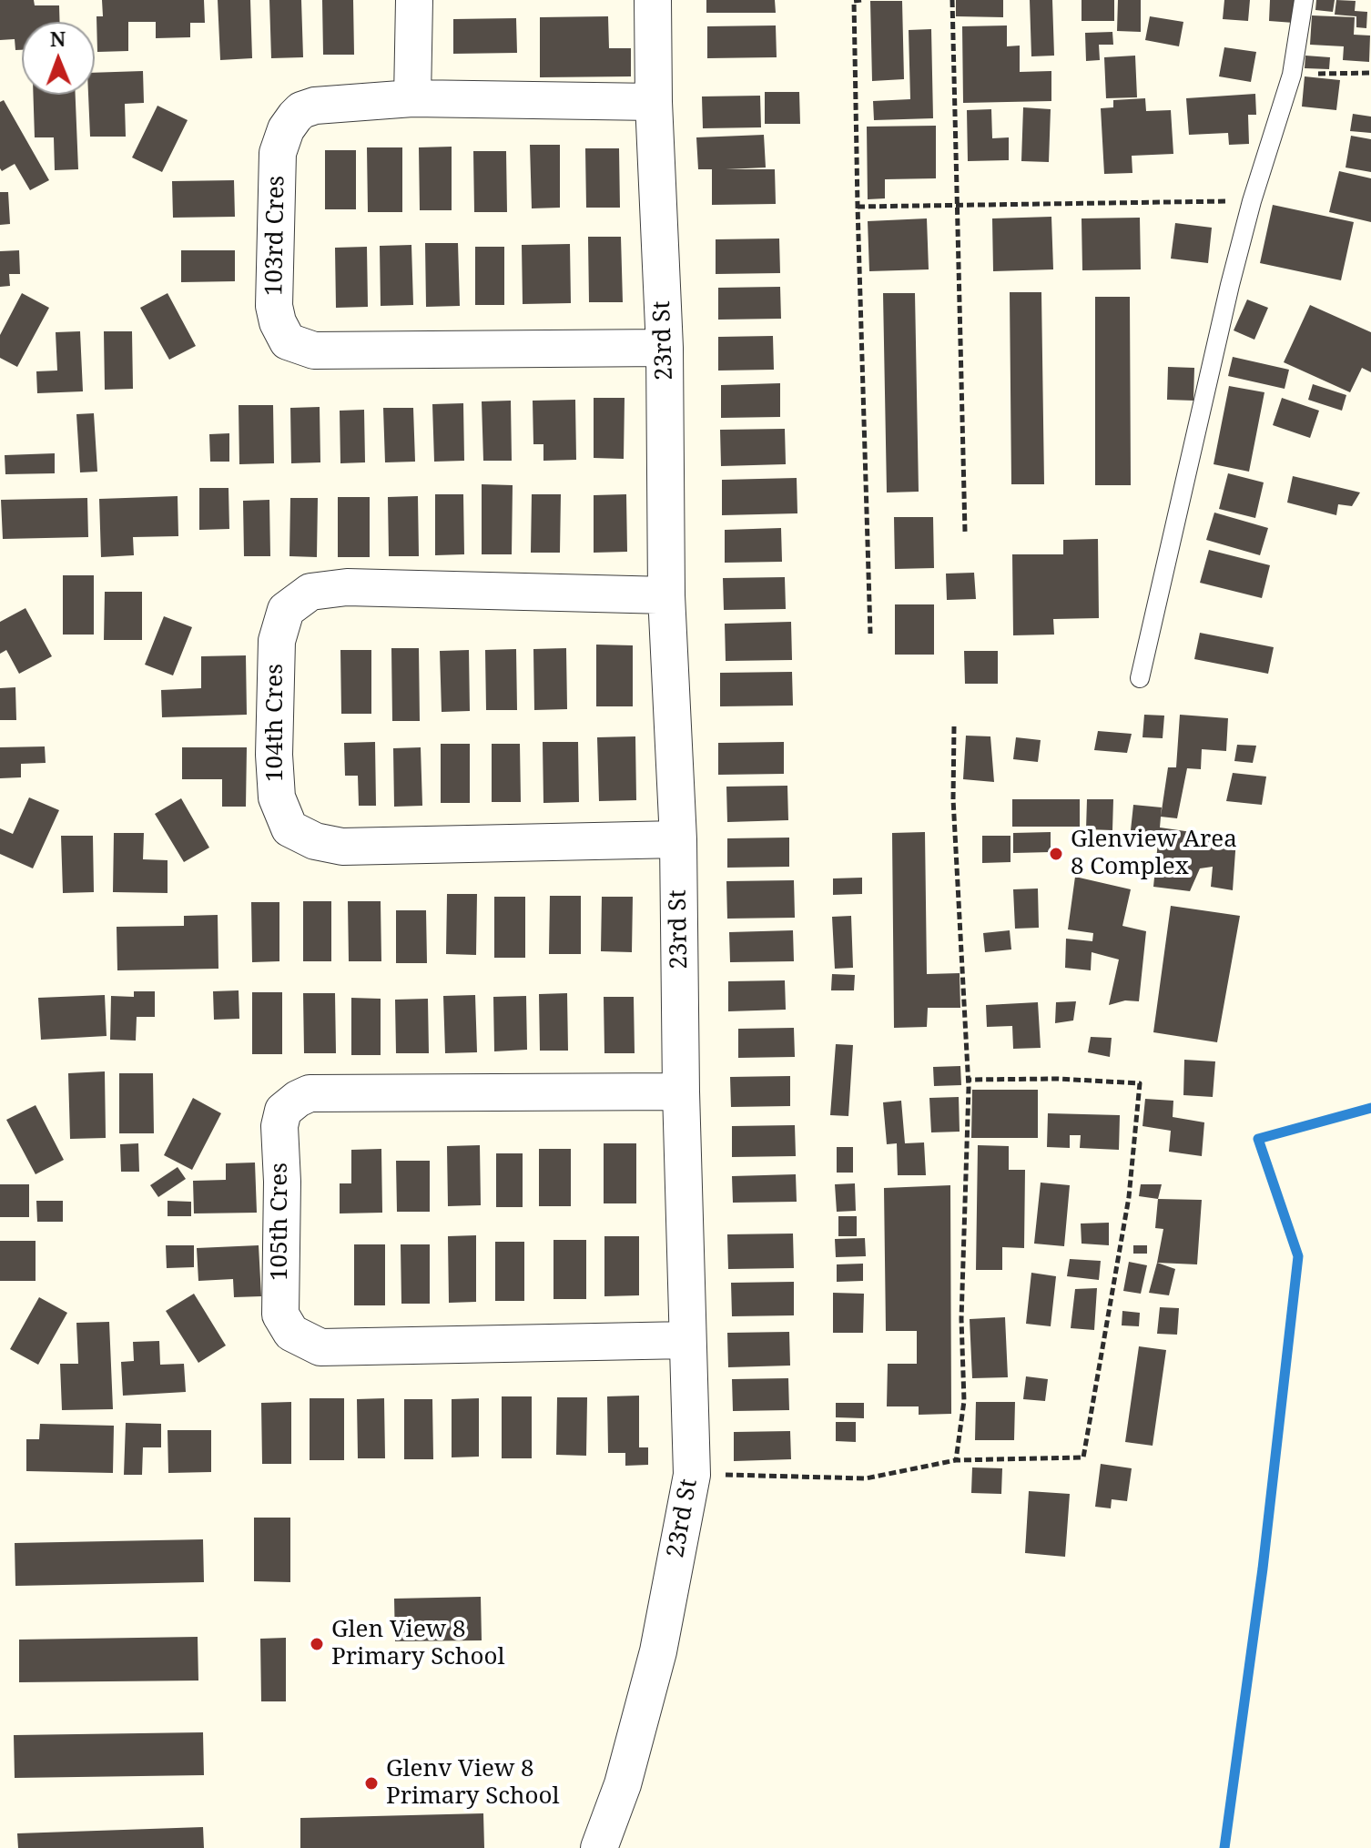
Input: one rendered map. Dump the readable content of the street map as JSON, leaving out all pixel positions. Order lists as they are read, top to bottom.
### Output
{
  "streets": {
    "street": [
      "103rd Cres",
      "23rd St",
      "104th Cres",
      "105th Cres"
    ]
  },
  "crossings": [
    ["103rd Cres", "23rd St"],
    ["23rd St", "104th Cres"],
    ["23rd St", "105th Cres"]
  ],
  "places": ["Glenview Area 8 Complex", "Glen View 8 Primary School", "Glenv View 8 Primary School"],
  "north": "top"
}
